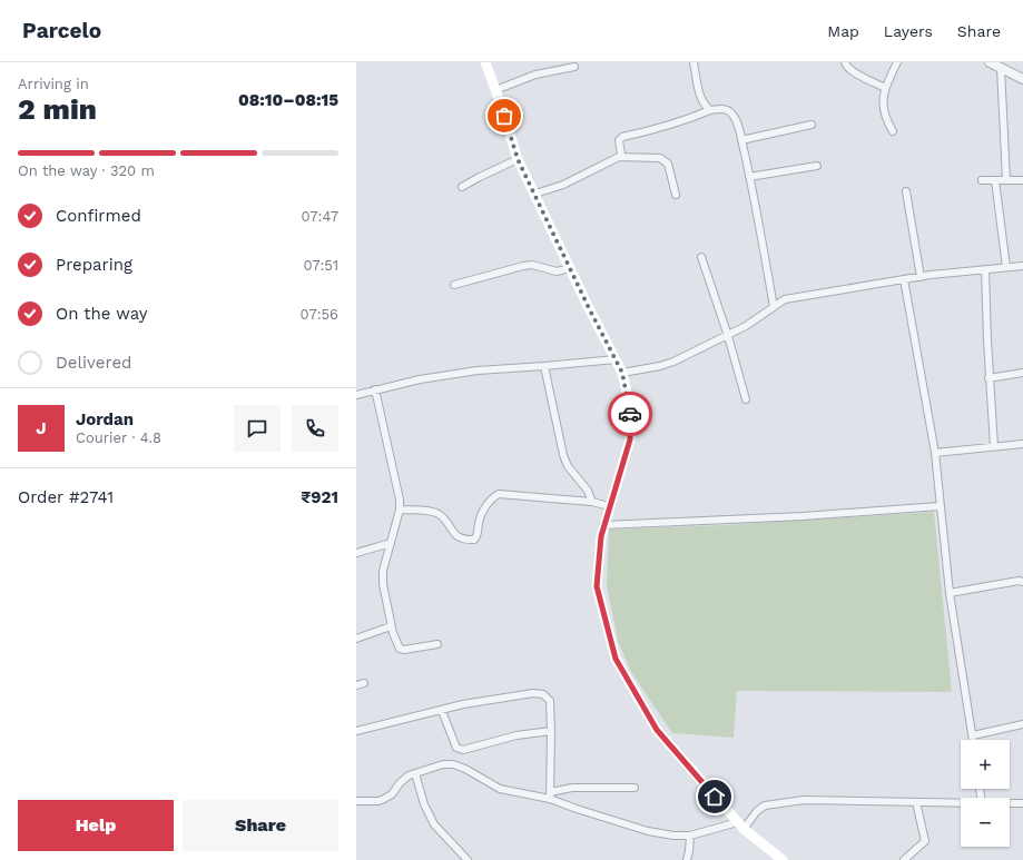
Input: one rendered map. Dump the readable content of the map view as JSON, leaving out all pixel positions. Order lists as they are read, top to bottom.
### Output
{
  "page": {
    "header": "Parcelo",
    "nav": ["Map", "Layers", "Share"],
    "heading": ["2 min", "Arriving in", "08:10–08:15"],
    "panel": [
      "Jordan",
      "Courier · 4.8",
      "Order #2741",
      "₹921"
    ],
    "bar": "On the way · 320 m",
    "list": [
      ["Confirmed", "07:47"],
      ["Preparing", "07:51"],
      ["On the way", "07:56"],
      "Delivered"
    ],
    "round": "J",
    "map_buttons": ["+", "−"],
    "buttons": ["Help", "Share"]
  }
}
